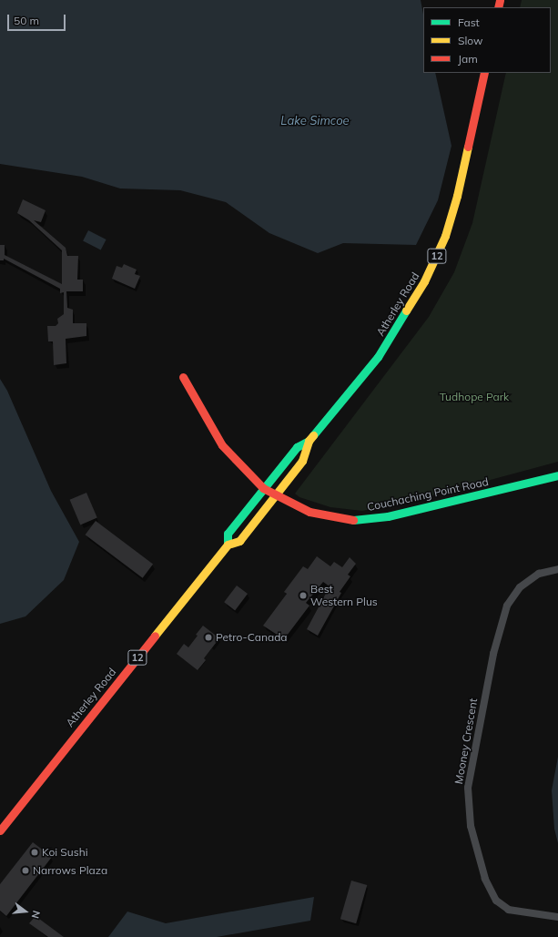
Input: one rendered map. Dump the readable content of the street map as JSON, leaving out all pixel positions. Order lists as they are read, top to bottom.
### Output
{
  "streets": {
    "main road": ["12", "Atherley Road", "Couchaching Point Road"],
    "street": ["Mooney Crescent"]
  },
  "crossings": [
    ["Atherley Road", "Couchaching Point Road"]
  ],
  "water": ["Lake Simcoe"],
  "parks": ["Tudhope Park"],
  "places": [
    "Best Western Plus",
    "Petro-Canada",
    "Koi Sushi",
    "Narrows Plaza"
  ],
  "legend": ["Fast", "Slow", "Jam"],
  "scale_bar": "50 m",
  "north": "right"
}
